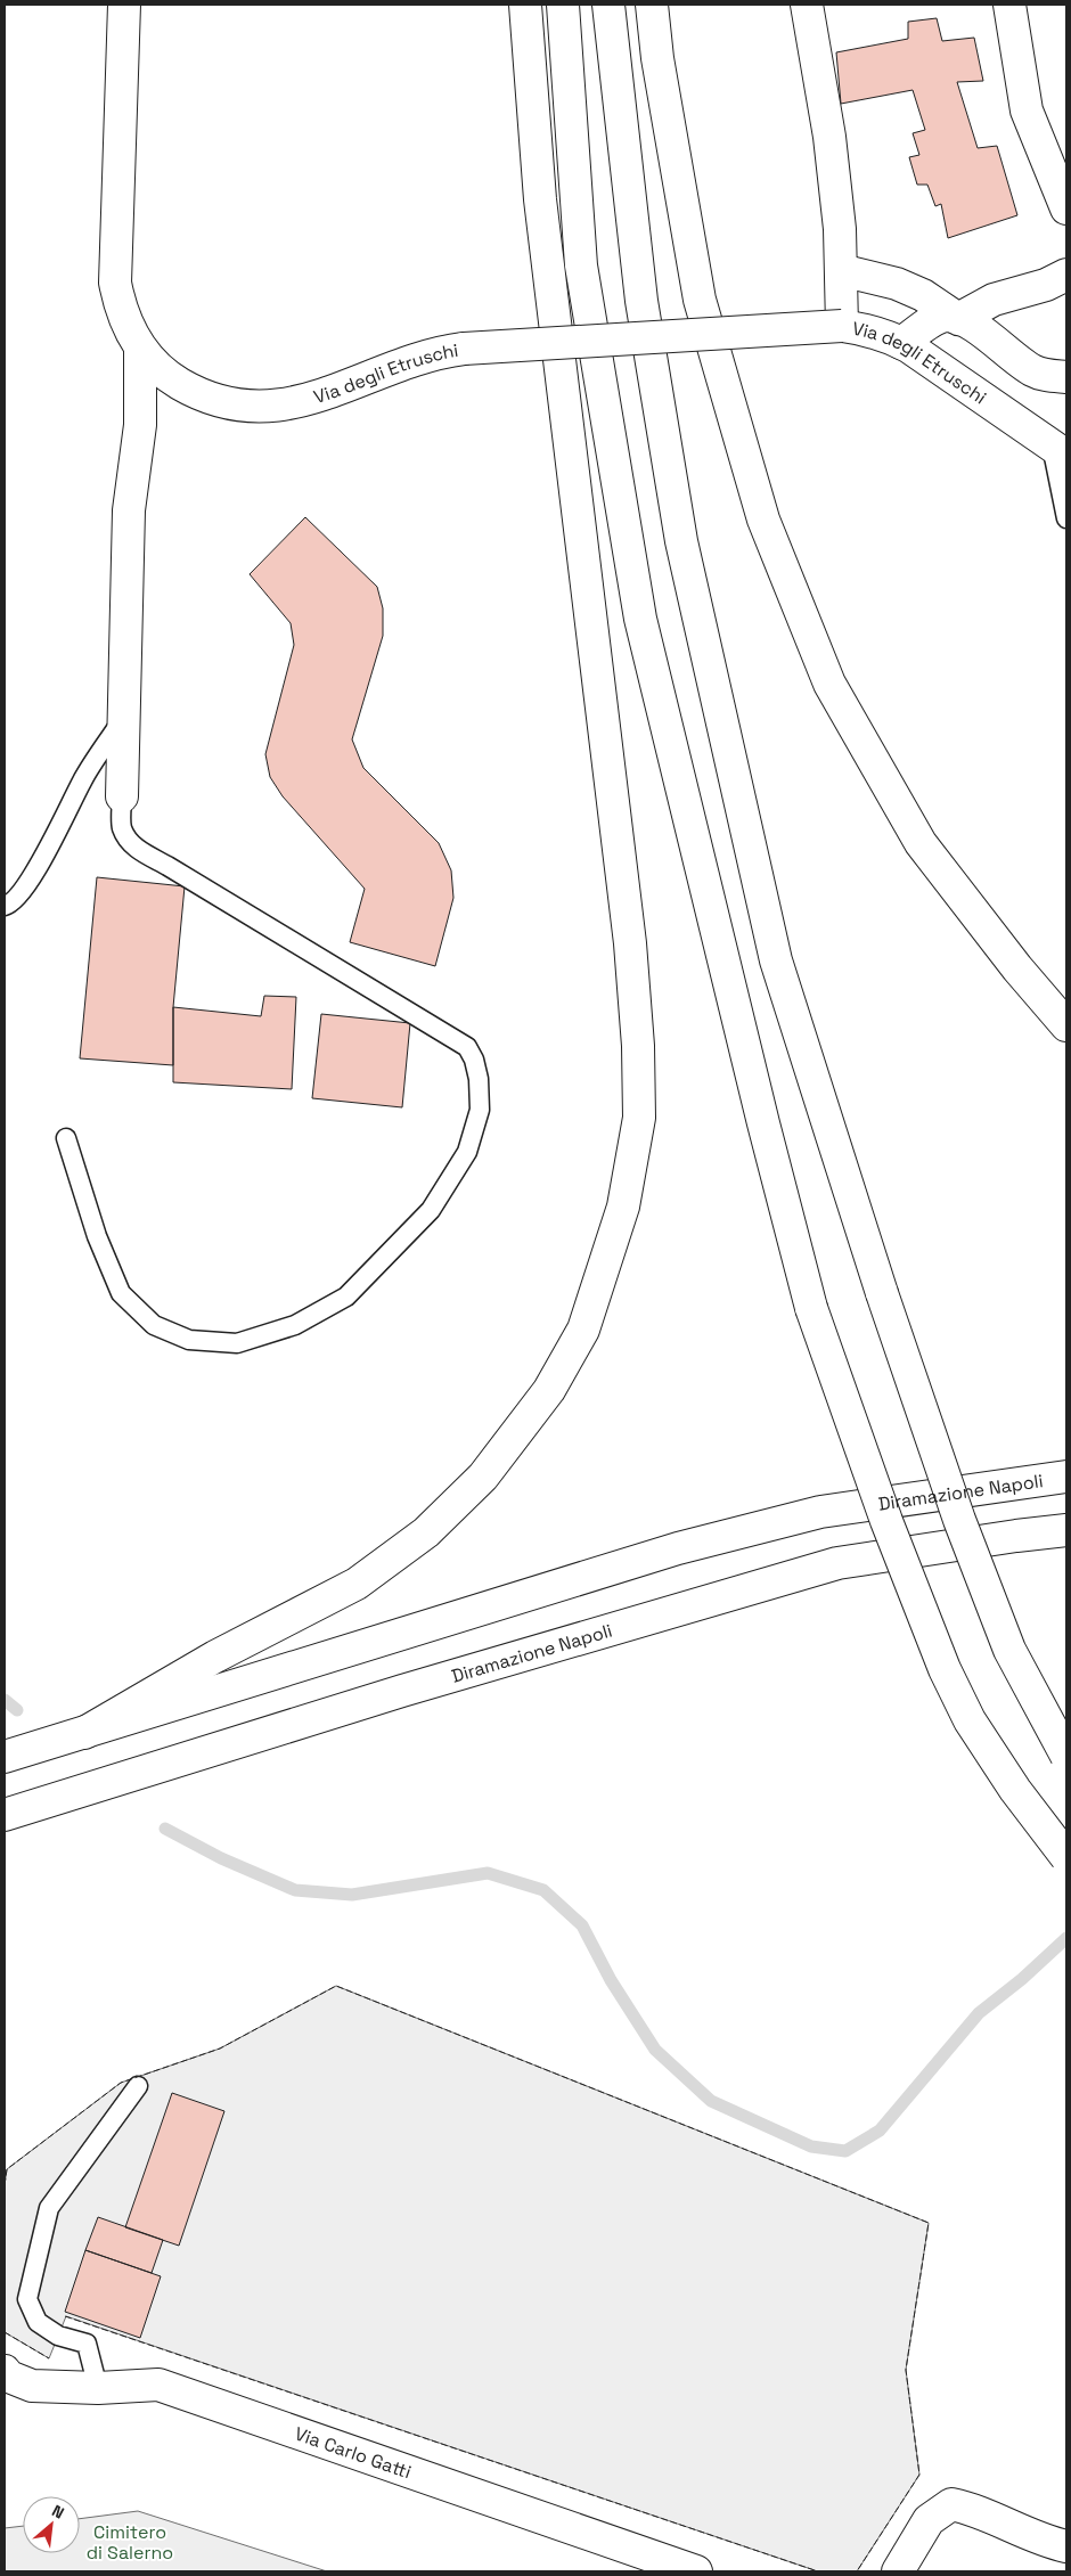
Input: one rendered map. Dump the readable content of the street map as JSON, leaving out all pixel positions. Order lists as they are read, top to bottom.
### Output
{
  "streets": {
    "main road": ["Via degli Etruschi", "Diramazione Napoli", "Via Carlo Gatti"]
  },
  "parks": ["Cimitero di Salerno"],
  "north": "top right"
}
